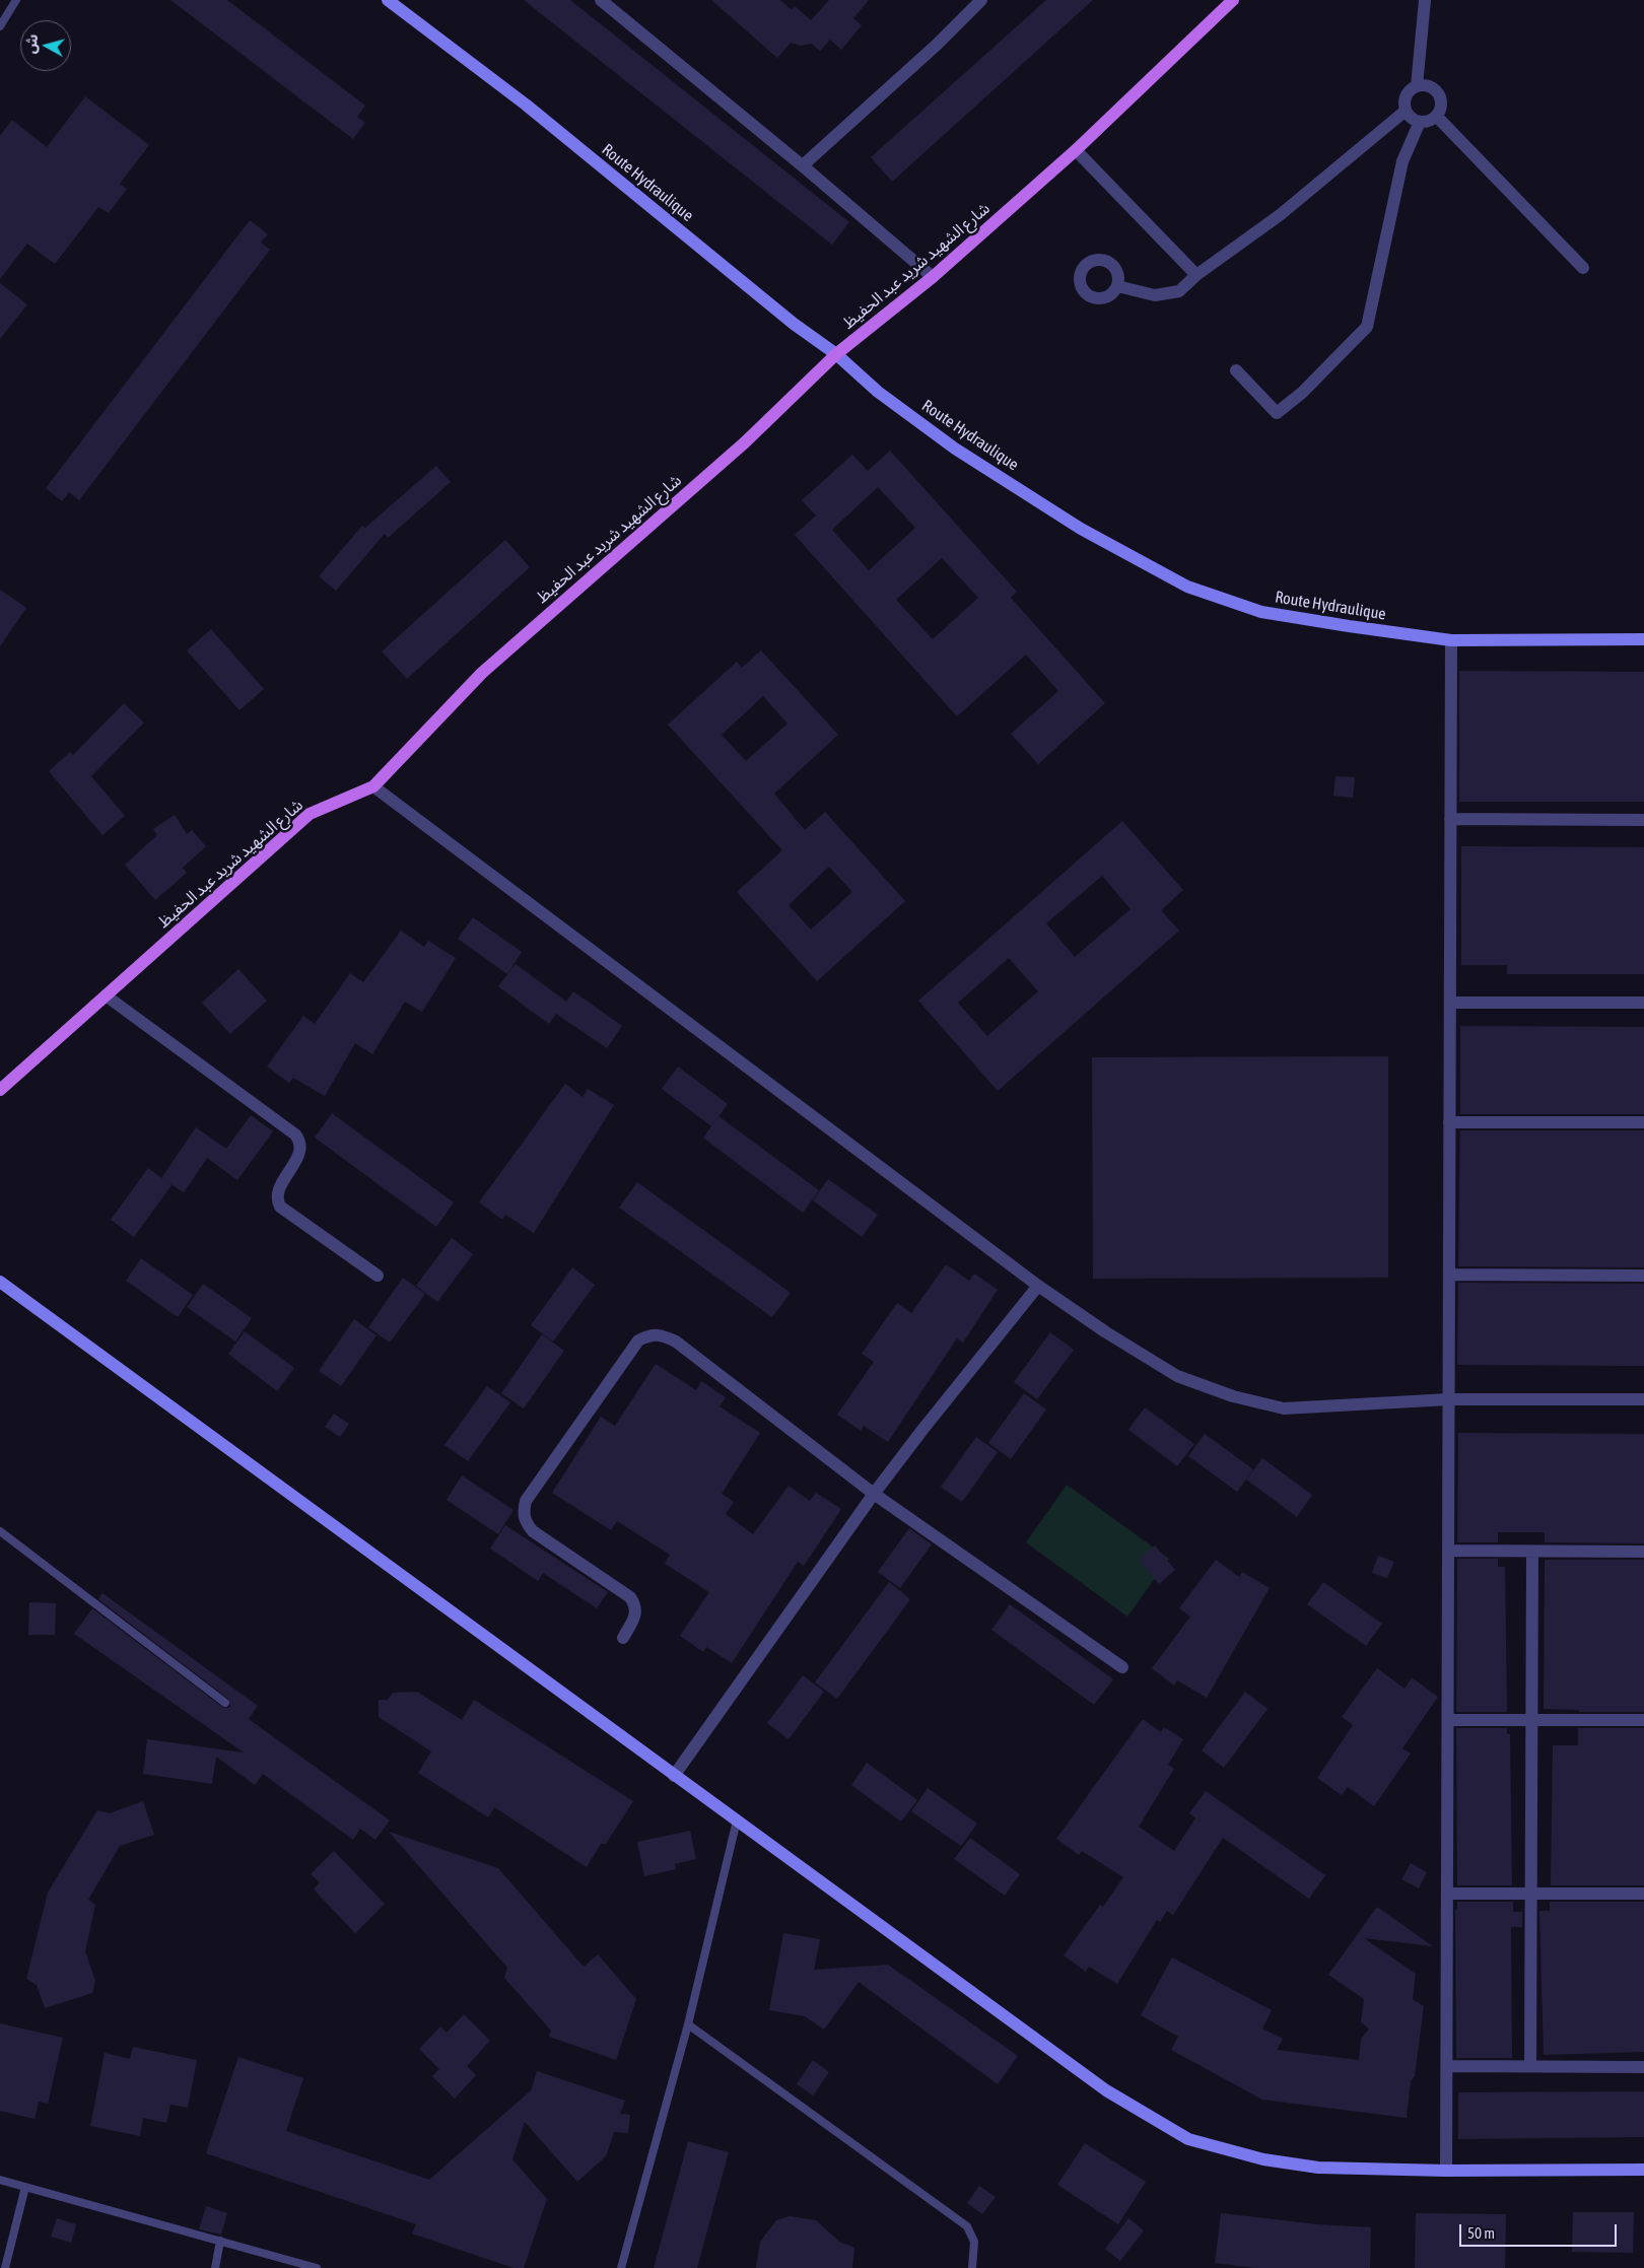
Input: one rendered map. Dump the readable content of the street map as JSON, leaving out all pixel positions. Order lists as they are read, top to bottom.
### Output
{
  "streets": {
    "main road": ["Route Hydraulique", "شارع الشهيد شريد عبد الحفيظ"]
  },
  "crossings": [
    ["Route Hydraulique", "شارع الشهيد شريد عبد الحفيظ"]
  ],
  "scale_bar": "50 m",
  "north": "left"
}
